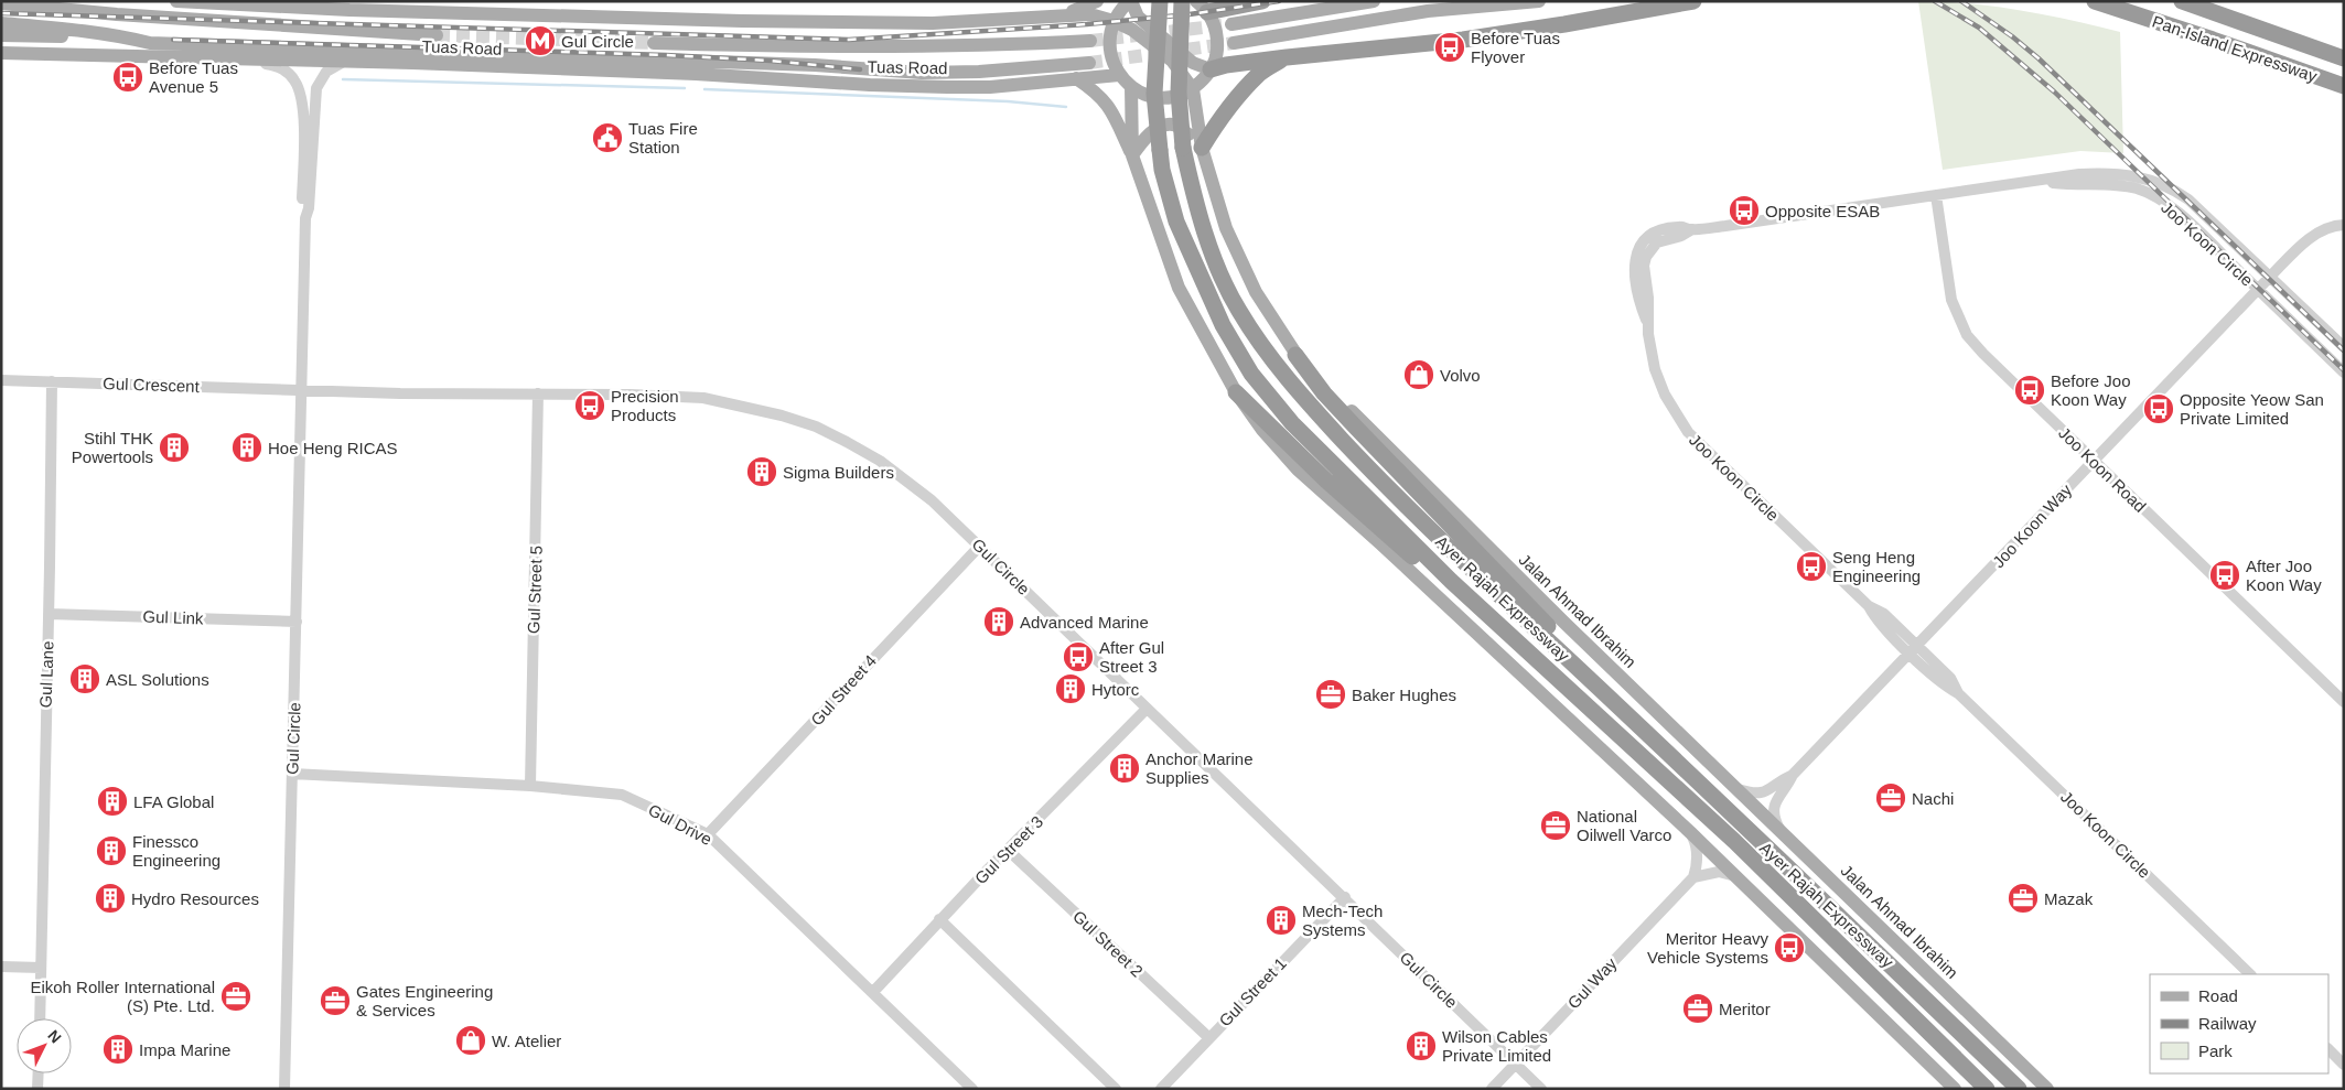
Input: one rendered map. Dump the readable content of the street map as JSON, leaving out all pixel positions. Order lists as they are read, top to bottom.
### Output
{
  "streets": {
    "highway": ["Pan-Island Expressway", "Ayer Rajah Expressway"],
    "main road": ["Tuas Road", "Jalan Ahmad Ibrahim"],
    "street": [
      "Joo Koon Circle",
      "Gul Crescent",
      "Joo Koon Road",
      "Joo Koon Way",
      "Gul Circle",
      "Gul Street 5",
      "Gul Link",
      "Gul Lane",
      "Gul Street 4",
      "Gul Drive",
      "Gul Street 3",
      "Gul Street 2",
      "Gul Way",
      "Gul Street 1"
    ]
  },
  "crossings": [
    ["Tuas Road", "Gul Circle"],
    ["Tuas Road", "Jalan Ahmad Ibrahim"],
    ["Joo Koon Circle", "Joo Koon Road"],
    ["Joo Koon Circle", "Joo Koon Way"],
    ["Gul Crescent", "Gul Circle"],
    ["Gul Crescent", "Gul Lane"],
    ["Joo Koon Road", "Joo Koon Way"],
    ["Joo Koon Way", "Jalan Ahmad Ibrahim"],
    ["Gul Circle", "Gul Street 5"],
    ["Gul Circle", "Gul Link"],
    ["Gul Circle", "Gul Street 4"],
    ["Gul Circle", "Gul Drive"],
    ["Gul Circle", "Gul Street 3"],
    ["Gul Circle", "Gul Way"],
    ["Gul Circle", "Gul Street 1"],
    ["Gul Street 5", "Gul Drive"],
    ["Gul Link", "Gul Lane"],
    ["Gul Street 4", "Gul Drive"],
    ["Gul Drive", "Gul Street 3"],
    ["Gul Street 3", "Gul Street 2"],
    ["Gul Street 2", "Gul Street 1"]
  ],
  "places": {
    "metro station": ["Gul Circle"],
    "bus stop": [
      "Before Tuas Flyover",
      "Before Tuas Avenue 5",
      "Opposite ESAB",
      "Before Joo Koon Way",
      "Precision Products",
      "Opposite Yeow San Private Limited",
      "Seng Heng Engineering",
      "After Joo Koon Way",
      "After Gul Street 3",
      "Meritor Heavy Vehicle Systems"
    ],
    "public building": ["Tuas Fire Station"],
    "shop": ["Volvo", "W. Atelier"],
    "building": [
      "Stihl THK Powertools",
      "Hoe Heng RICAS",
      "Sigma Builders",
      "Advanced Marine",
      "ASL Solutions",
      "Hytorc",
      "Anchor Marine Supplies",
      "LFA Global",
      "Finessco Engineering",
      "Hydro Resources",
      "Mech-Tech Systems",
      "Wilson Cables Private Limited",
      "Impa Marine"
    ],
    "office": [
      "Baker Hughes",
      "Nachi",
      "National Oilwell Varco",
      "Mazak",
      "Eikoh Roller International (S) Pte. Ltd.",
      "Gates Engineering & Services",
      "Meritor"
    ]
  },
  "legend": ["Road", "Railway", "Park"],
  "north": "top right"
}
